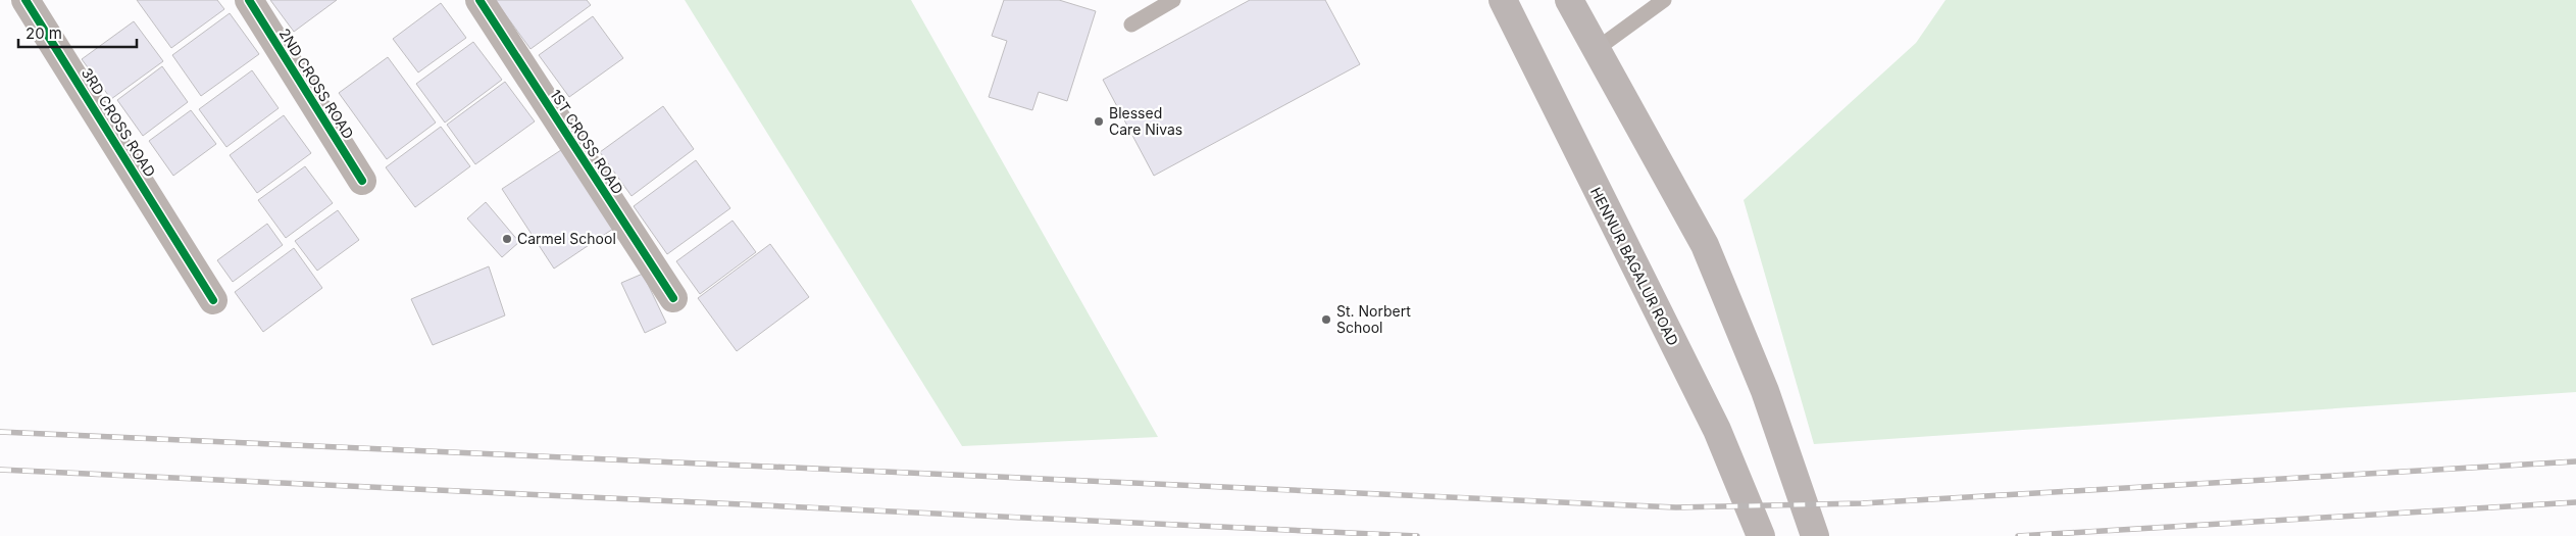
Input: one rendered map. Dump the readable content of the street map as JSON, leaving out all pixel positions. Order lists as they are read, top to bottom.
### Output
{
  "streets": {
    "main road": ["HENNUR BAGALUR ROAD"],
    "street": ["2ND CROSS ROAD", "3RD CROSS ROAD", "1ST CROSS ROAD"]
  },
  "places": ["Blessed Care Nivas", "Carmel School", "St. Norbert School"],
  "scale_bar": "20 m"
}
